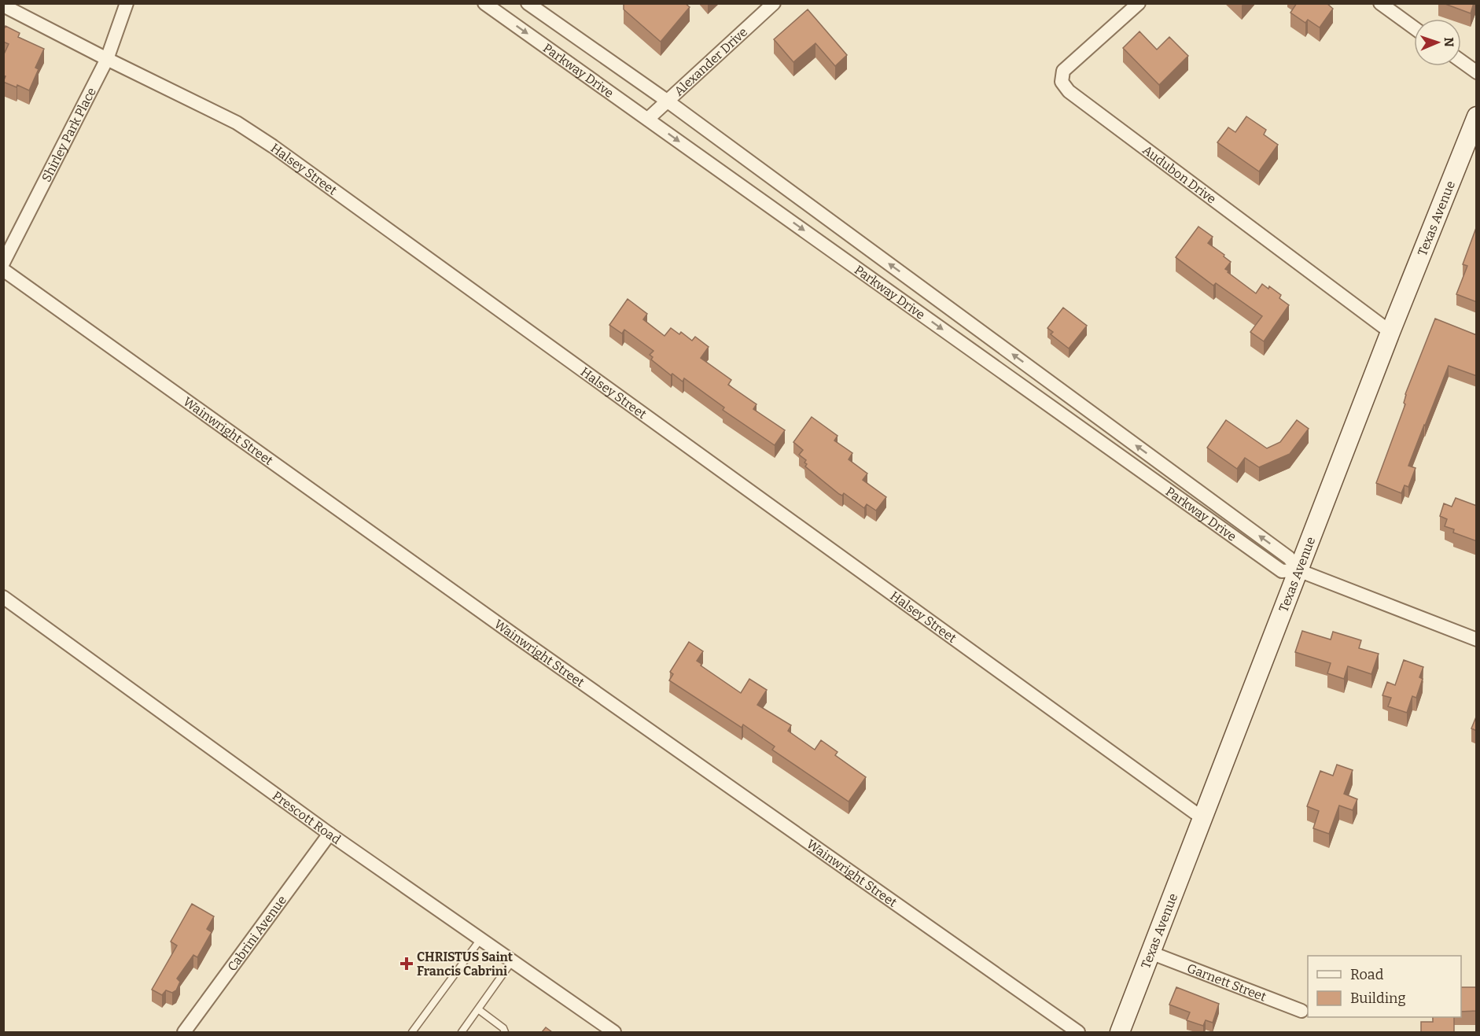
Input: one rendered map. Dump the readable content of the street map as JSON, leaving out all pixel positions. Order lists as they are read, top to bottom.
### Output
{
  "streets": {
    "street": [
      "Alexander Drive",
      "Parkway Drive",
      "Shirley Park Place",
      "Halsey Street",
      "Audubon Drive",
      "Texas Avenue",
      "Wainwright Street",
      "Prescott Road",
      "Cabrini Avenue",
      "Garnett Street"
    ]
  },
  "crossings": [
    ["Alexander Drive", "Parkway Drive"],
    ["Parkway Drive", "Texas Avenue"],
    ["Shirley Park Place", "Halsey Street"],
    ["Halsey Street", "Texas Avenue"],
    ["Audubon Drive", "Texas Avenue"],
    ["Texas Avenue", "Garnett Street"],
    ["Prescott Road", "Cabrini Avenue"]
  ],
  "places": {
    "health": ["CHRISTUS Saint Francis Cabrini"]
  },
  "legend": ["Road", "Building"],
  "north": "right"
}
